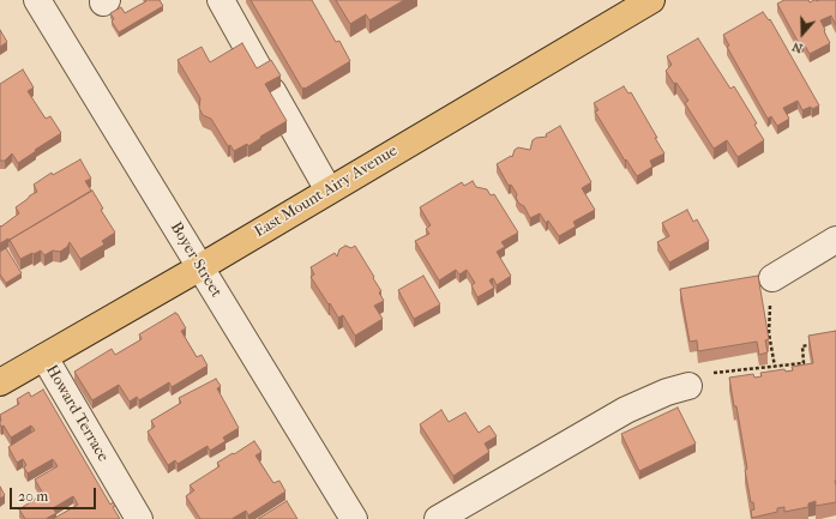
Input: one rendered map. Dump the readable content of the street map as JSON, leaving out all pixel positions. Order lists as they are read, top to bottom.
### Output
{
  "streets": {
    "main road": ["East Mount Airy Avenue"],
    "street": ["Boyer Street", "Howard Terrace"]
  },
  "crossings": [
    ["East Mount Airy Avenue", "Boyer Street"],
    ["East Mount Airy Avenue", "Howard Terrace"]
  ],
  "scale_bar": "20 m",
  "north": "bottom"
}
